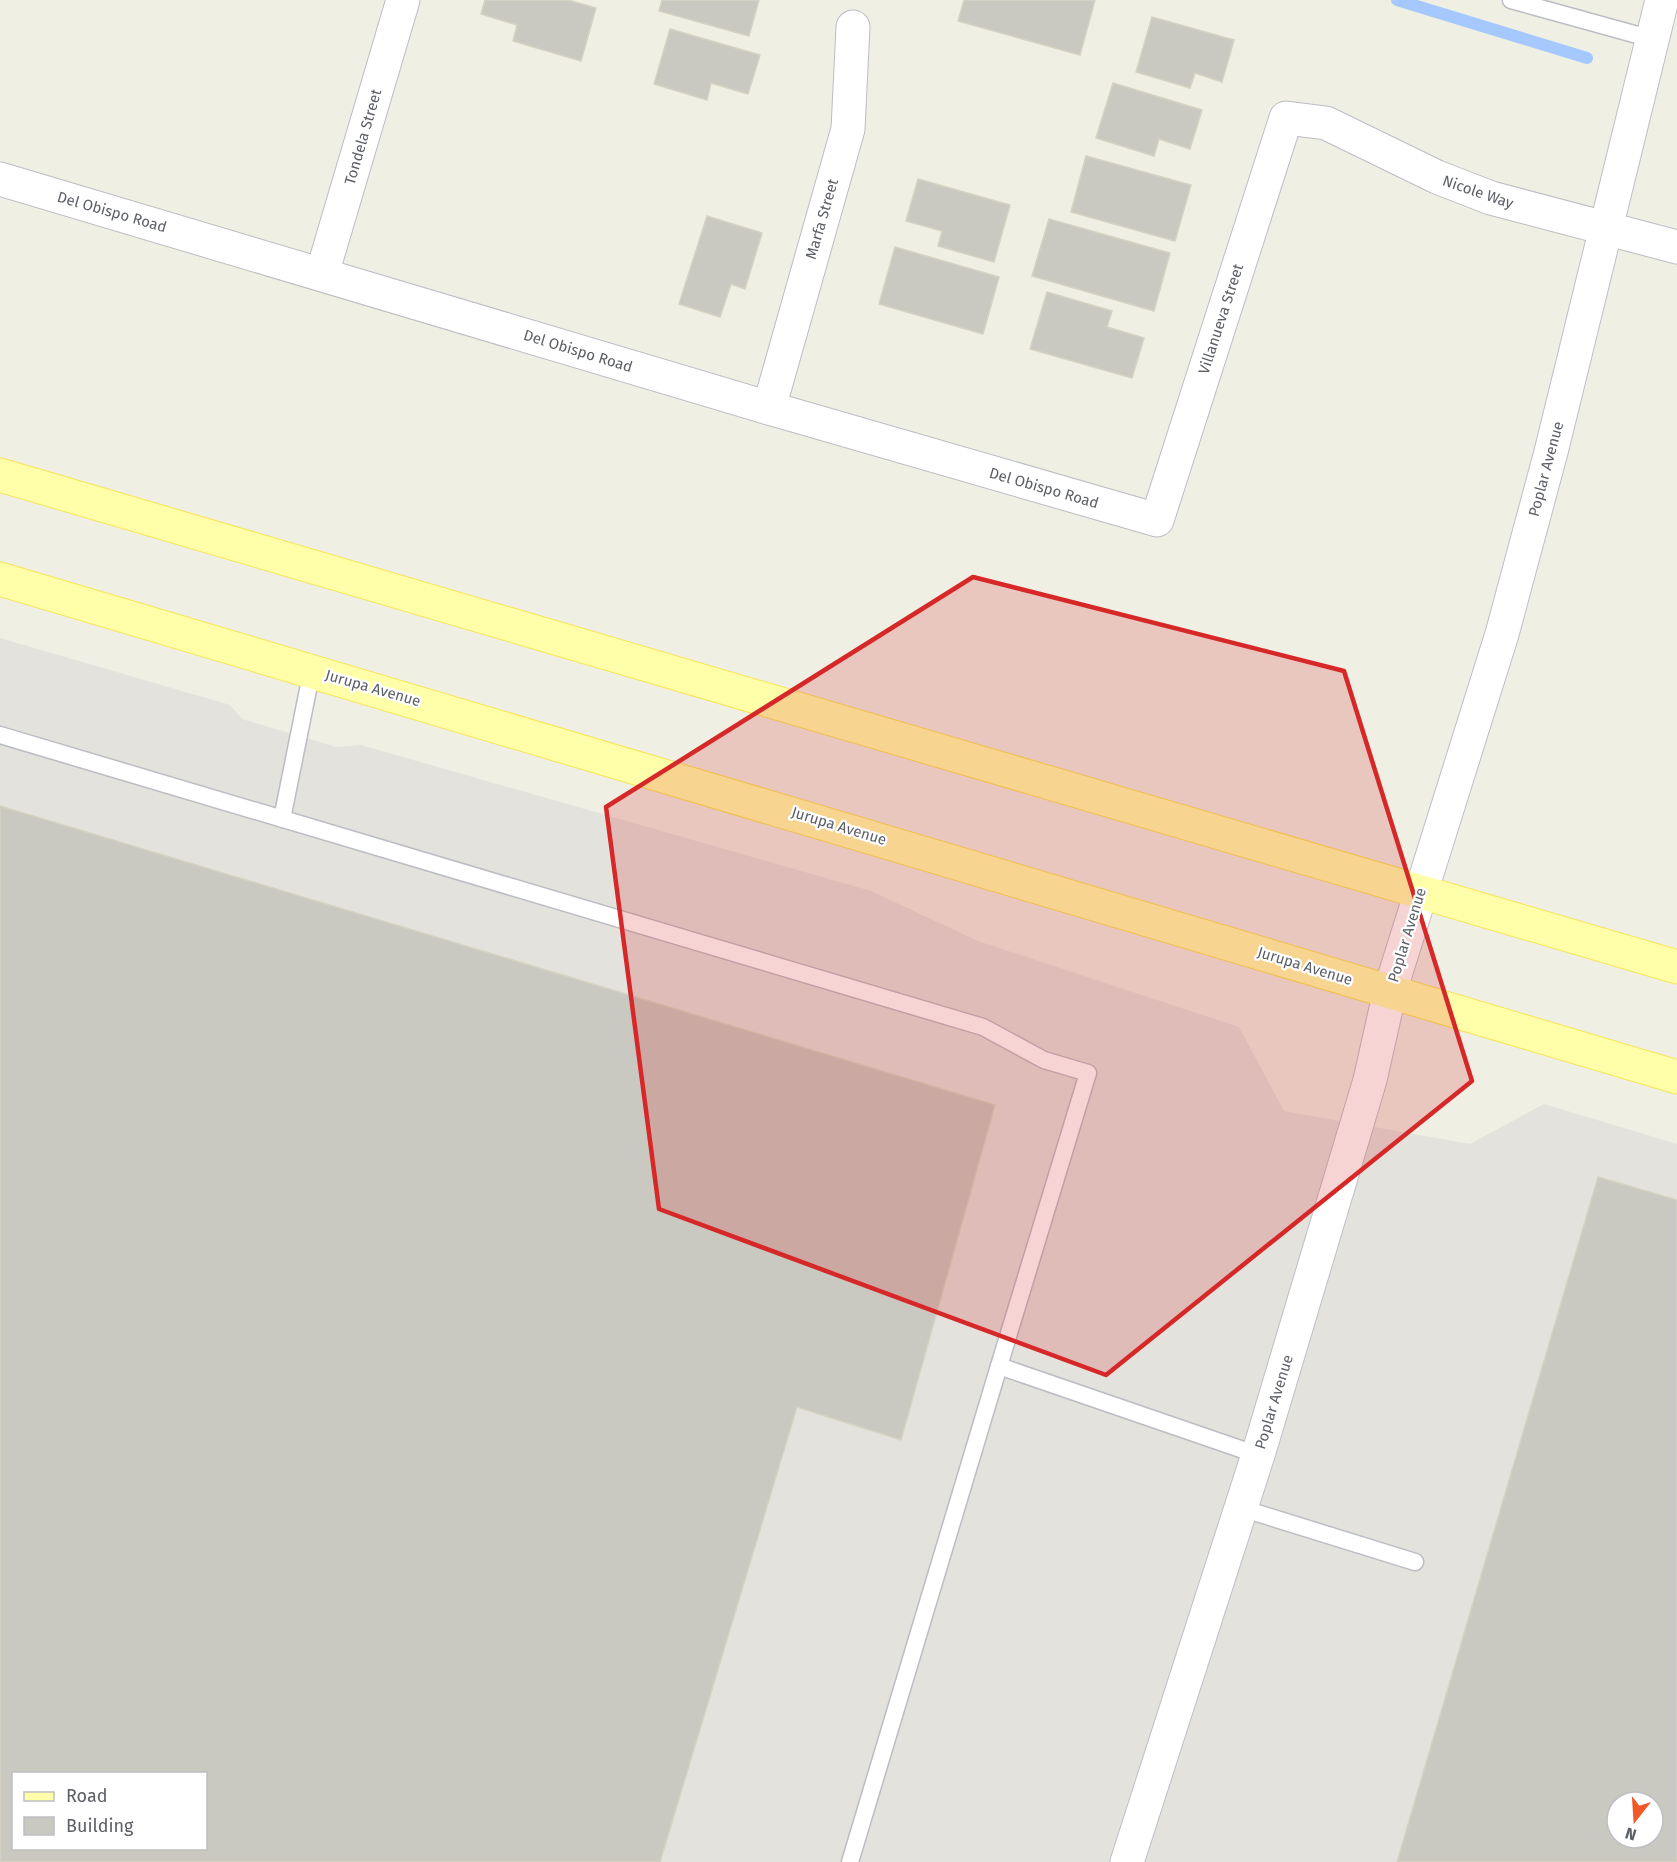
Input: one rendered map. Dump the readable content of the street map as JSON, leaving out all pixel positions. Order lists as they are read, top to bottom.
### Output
{
  "streets": {
    "main road": ["Jurupa Avenue"],
    "street": [
      "Tondela Street",
      "Nicole Way",
      "Del Obispo Road",
      "Marfa Street",
      "Villanueva Street",
      "Poplar Avenue"
    ]
  },
  "crossings": [
    ["Tondela Street", "Del Obispo Road"],
    ["Nicole Way", "Villanueva Street"],
    ["Nicole Way", "Poplar Avenue"],
    ["Del Obispo Road", "Marfa Street"],
    ["Del Obispo Road", "Villanueva Street"],
    ["Poplar Avenue", "Jurupa Avenue"]
  ],
  "legend": ["Road", "Building"],
  "north": "bottom"
}
